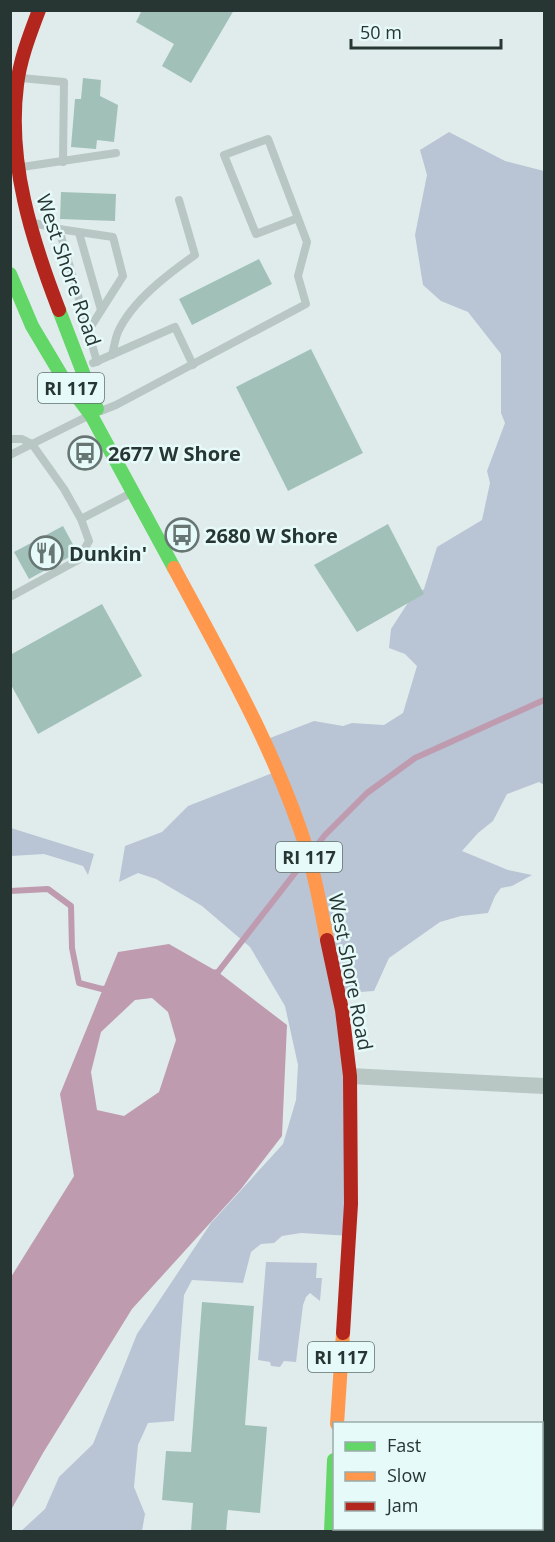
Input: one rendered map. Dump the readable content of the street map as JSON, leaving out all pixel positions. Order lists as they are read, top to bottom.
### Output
{
  "streets": {
    "main road": ["West Shore Road", "RI 117"]
  },
  "places": {
    "bus stop": ["2677 W Shore", "2680 W Shore"],
    "restaurant": ["Dunkin'"]
  },
  "legend": ["Fast", "Slow", "Jam"],
  "scale_bar": "50 m"
}
